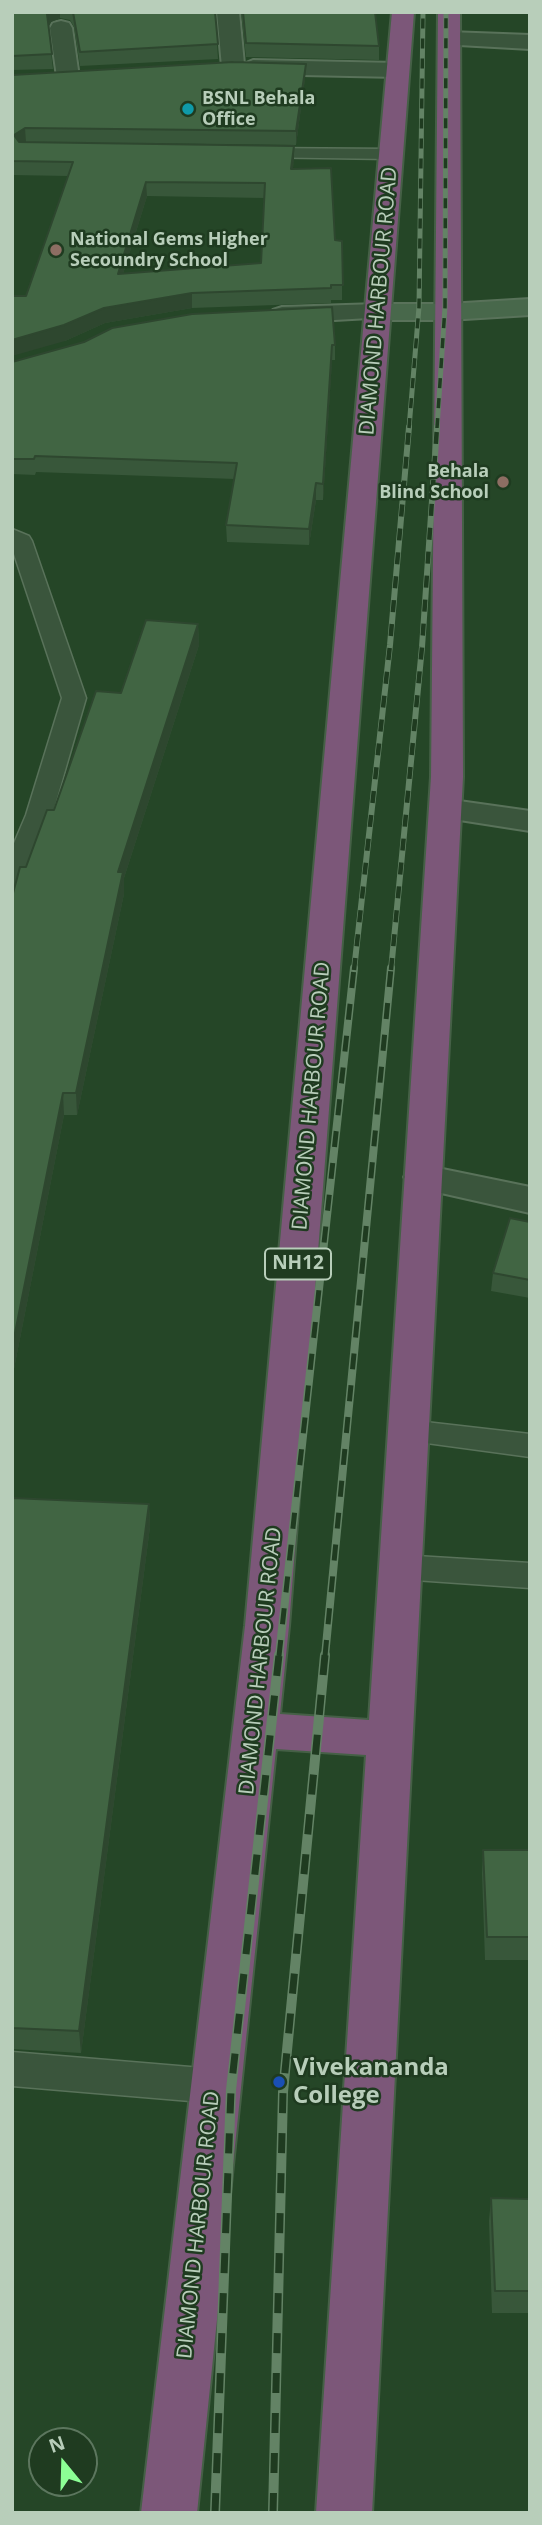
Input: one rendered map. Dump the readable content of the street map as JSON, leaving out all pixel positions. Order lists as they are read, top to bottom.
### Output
{
  "streets": {
    "highway": ["DIAMOND HARBOUR ROAD", "NH12"]
  },
  "places": [
    "BSNL Behala Office",
    "National Gems Higher Secoundry School",
    "Behala Blind School",
    "Vivekananda College"
  ],
  "north": "top"
}
